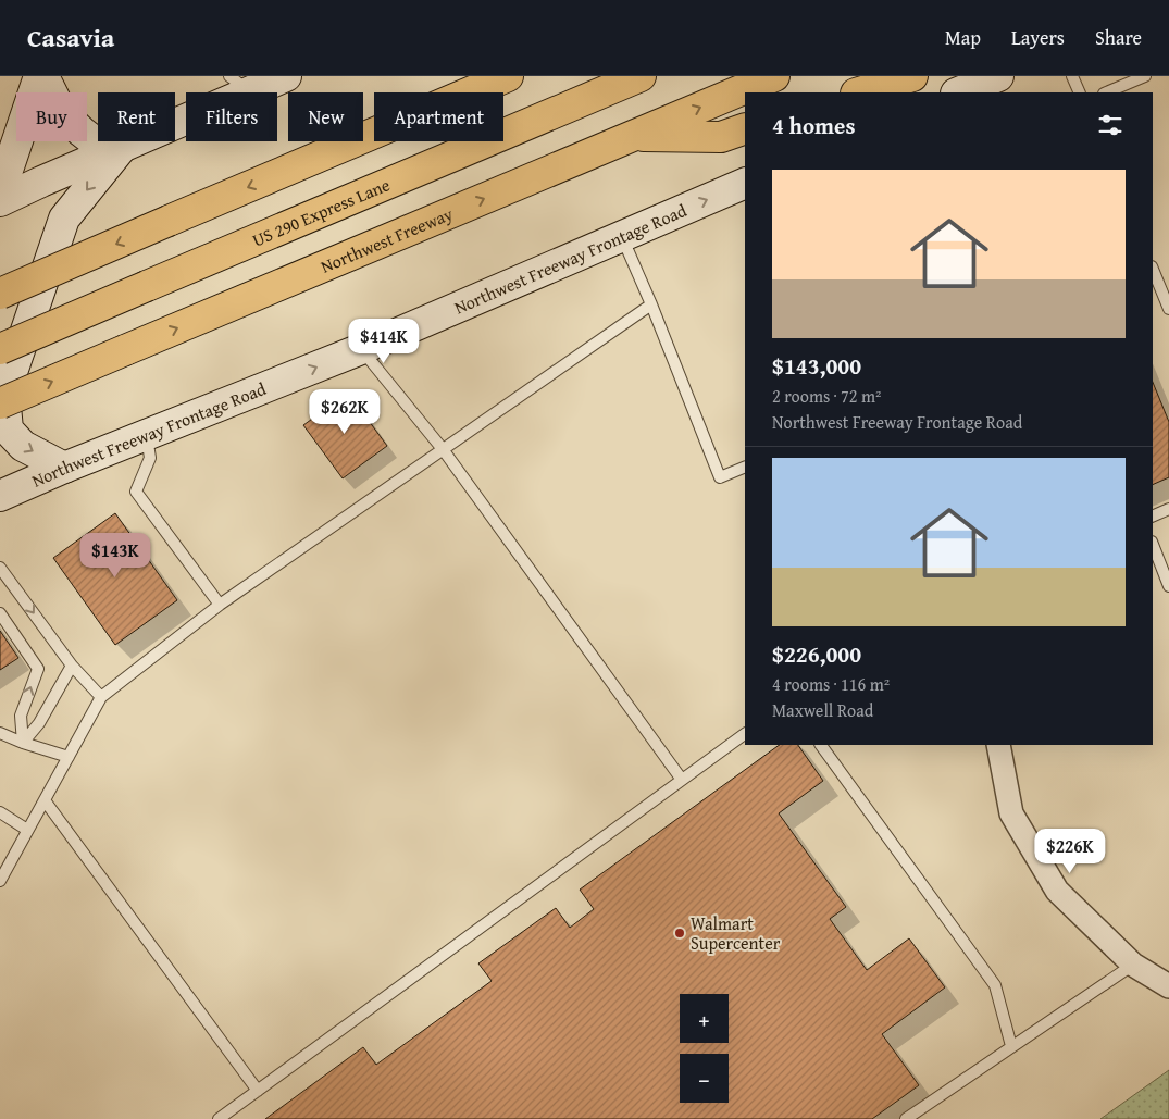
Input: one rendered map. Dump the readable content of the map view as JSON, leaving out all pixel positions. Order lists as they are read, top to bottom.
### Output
{
  "streets": {
    "highway": ["US 290 Express Lane", "Northwest Freeway"],
    "main road": ["Northwest Freeway Frontage Road"]
  },
  "one_way": ["Northwest Freeway Frontage Road"],
  "places": ["Walmart Supercenter"],
  "page": {
    "header": "Casavia",
    "nav": ["Map", "Layers", "Share"],
    "chip": [
      "Buy",
      "Rent",
      "Filters",
      "New",
      "Apartment"
    ],
    "heading": "4 homes",
    "list": [
      {
        "name": "$143,000",
        "note": "2 rooms · 72 m² · Northwest Freeway Frontage Road"
      },
      {
        "name": "$226,000",
        "note": "4 rooms · 116 m² · Maxwell Road"
      }
    ],
    "price": [
      "$414K",
      "$262K",
      "$143K",
      "$226K"
    ],
    "map_buttons": ["+", "−"]
  }
}
